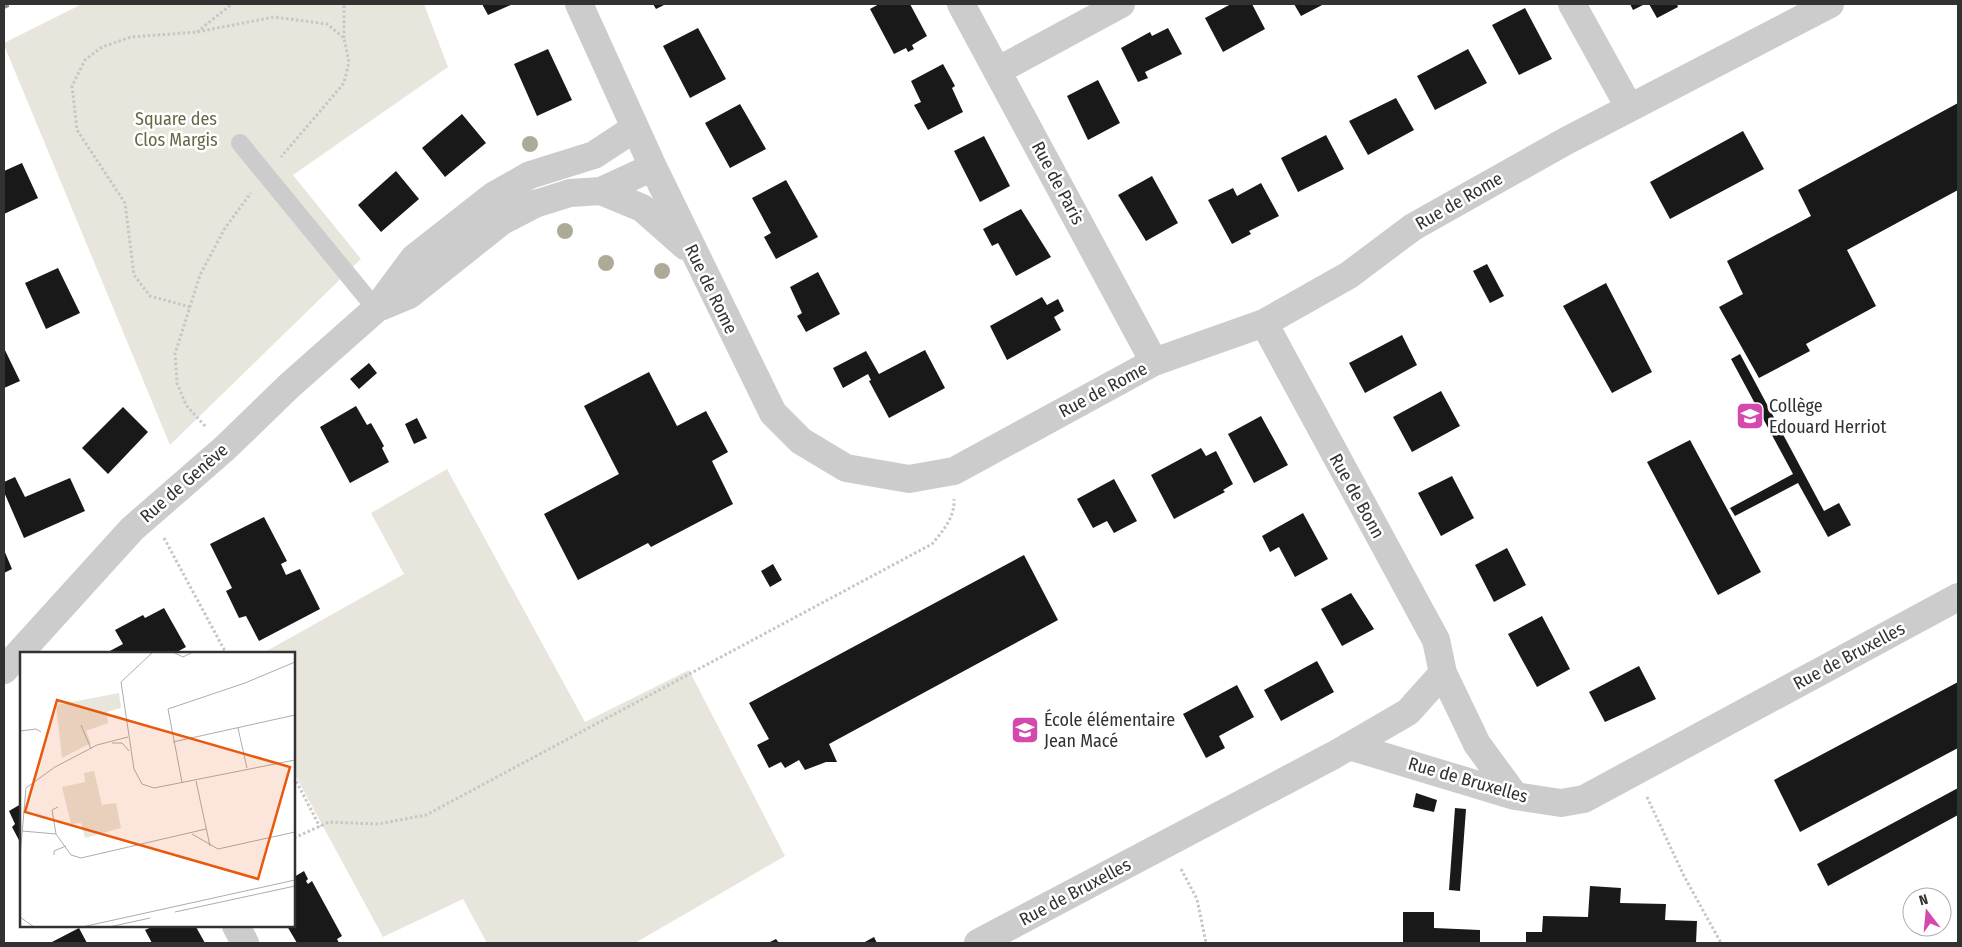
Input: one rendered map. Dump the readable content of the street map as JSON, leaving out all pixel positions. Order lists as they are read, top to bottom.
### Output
{
  "streets": {
    "street": [
      "Rue de Paris",
      "Rue de Rome",
      "Rue de Genève",
      "Rue de Bonn",
      "Rue de Bruxelles"
    ]
  },
  "crossings": [
    ["Rue de Paris", "Rue de Rome"],
    ["Rue de Rome", "Rue de Genève"],
    ["Rue de Rome", "Rue de Bonn"],
    ["Rue de Bonn", "Rue de Bruxelles"]
  ],
  "parks": ["Square des Clos Margis"],
  "places": {
    "school or university": ["Collège Edouard Herriot", "École élémentaire Jean Macé"]
  },
  "north": "top"
}
